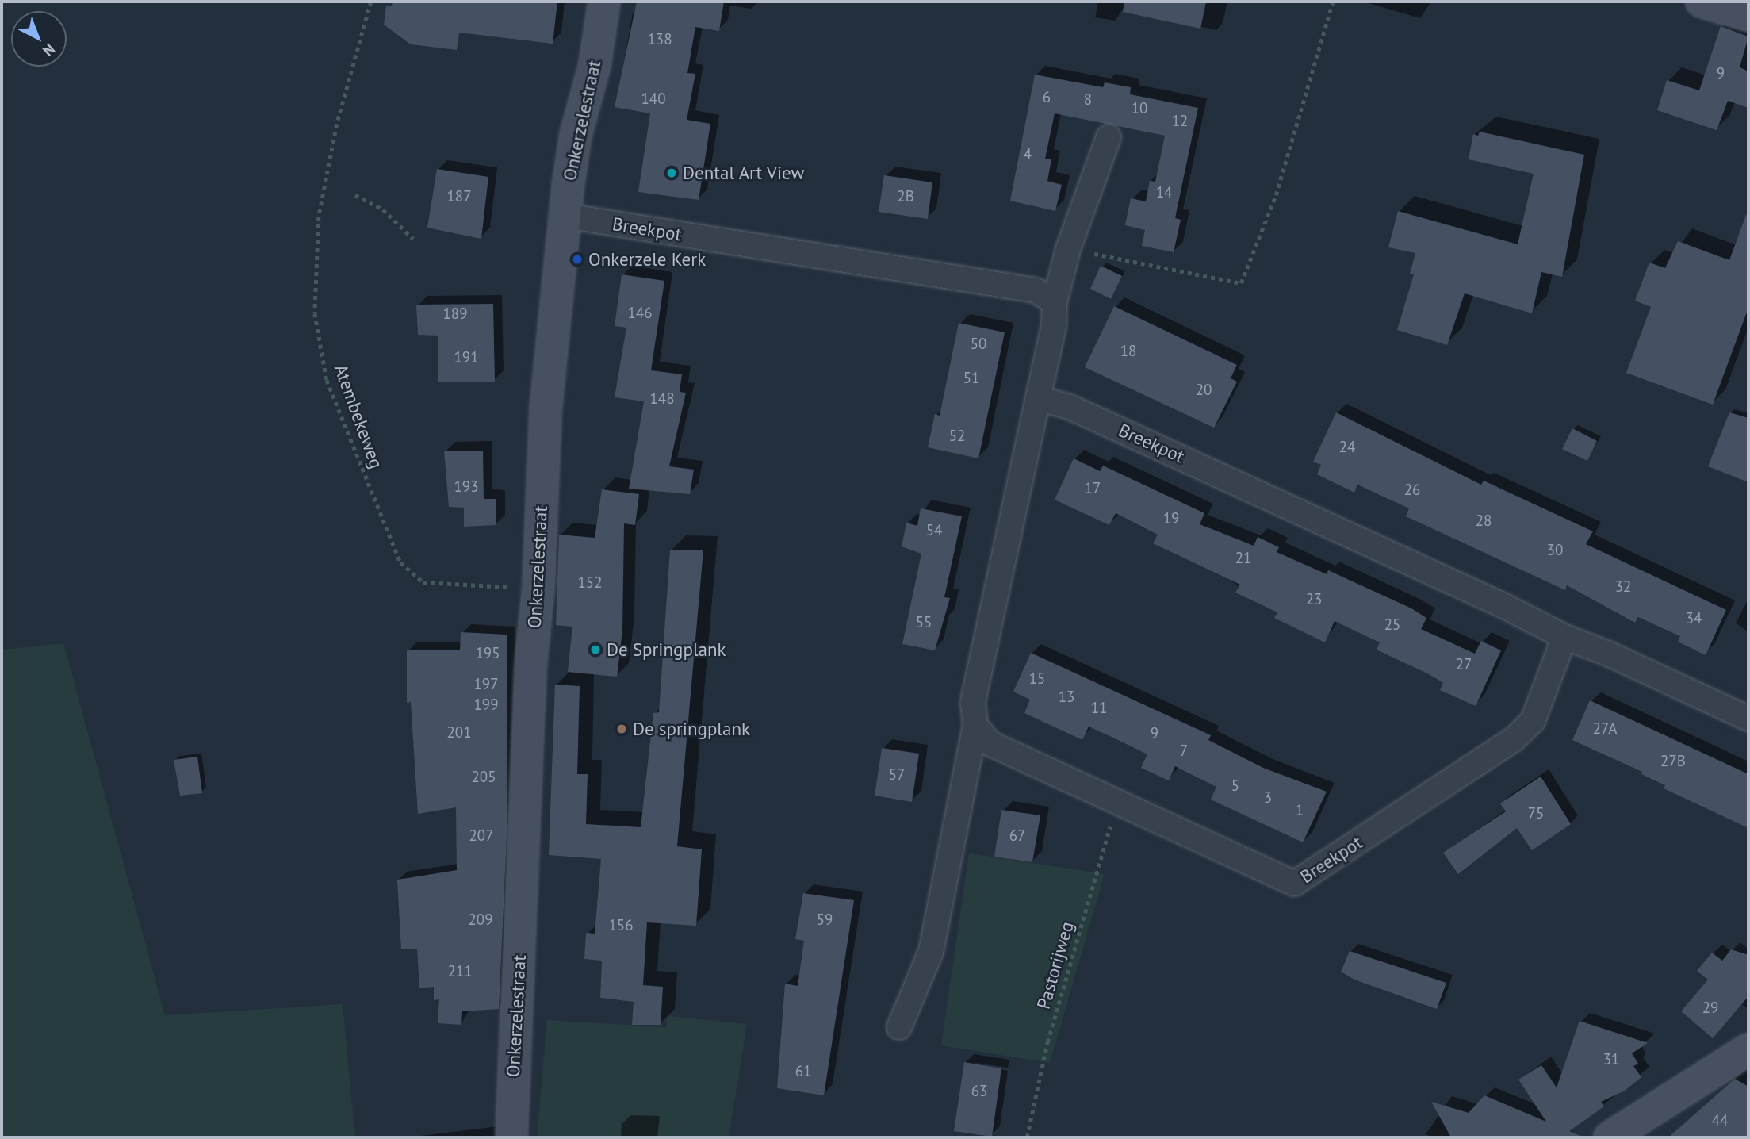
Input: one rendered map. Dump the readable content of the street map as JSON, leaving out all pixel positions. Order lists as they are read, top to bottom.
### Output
{
  "streets": {
    "street": ["Onkerzelestraat", "Breekpot"],
    "path": ["Atembekeweg", "Pastorijweg"]
  },
  "crossings": [
    ["Onkerzelestraat", "Breekpot"],
    ["Onkerzelestraat", "Atembekeweg"],
    ["Breekpot", "Pastorijweg"]
  ],
  "places": [
    "Dental Art View",
    "Onkerzele Kerk",
    "De Springplank",
    "De springplank"
  ],
  "house_numbers": [
    "138",
    "9",
    "6",
    "140",
    "8",
    "10",
    "12",
    "4",
    "14",
    "187",
    "2B",
    "146",
    "189",
    "50",
    "18",
    "191",
    "51",
    "20",
    "148",
    "52",
    "24",
    "193",
    "17",
    "26",
    "19",
    "28",
    "54",
    "30",
    "21",
    "152",
    "32",
    "23",
    "34",
    "55",
    "25",
    "195",
    "27",
    "15",
    "197",
    "13",
    "199",
    "11",
    "27A",
    "201",
    "9",
    "7",
    "27B",
    "57",
    "205",
    "5",
    "3",
    "1",
    "75",
    "207",
    "67",
    "209",
    "59",
    "156",
    "211",
    "29",
    "31",
    "61",
    "63",
    "44"
  ],
  "north": "bottom right"
}
